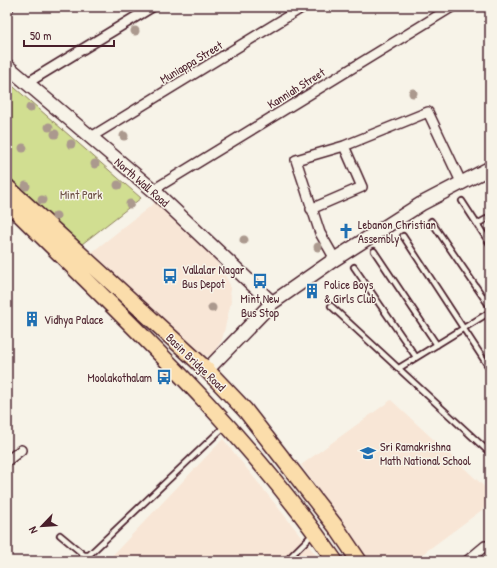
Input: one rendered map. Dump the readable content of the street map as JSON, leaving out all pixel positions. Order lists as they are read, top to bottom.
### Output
{
  "streets": {
    "main road": ["North Wall Road", "Basin Bridge Road"],
    "street": ["Muniappa Street", "Kanniah Street"]
  },
  "crossings": [
    ["Muniappa Street", "North Wall Road"],
    ["Kanniah Street", "North Wall Road"]
  ],
  "parks": ["Mint Park"],
  "places": {
    "church": ["Lebanon Christian Assembly"],
    "bus stop": ["Vallalar Nagar Bus Depot", "Mint New Bus Stop", "Moolakothalam"],
    "building": ["Police Boys & Girls Club", "Vidhya Palace"],
    "school or university": ["Sri Ramakrishna Math National School"]
  },
  "scale_bar": "50 m",
  "north": "bottom left"
}
